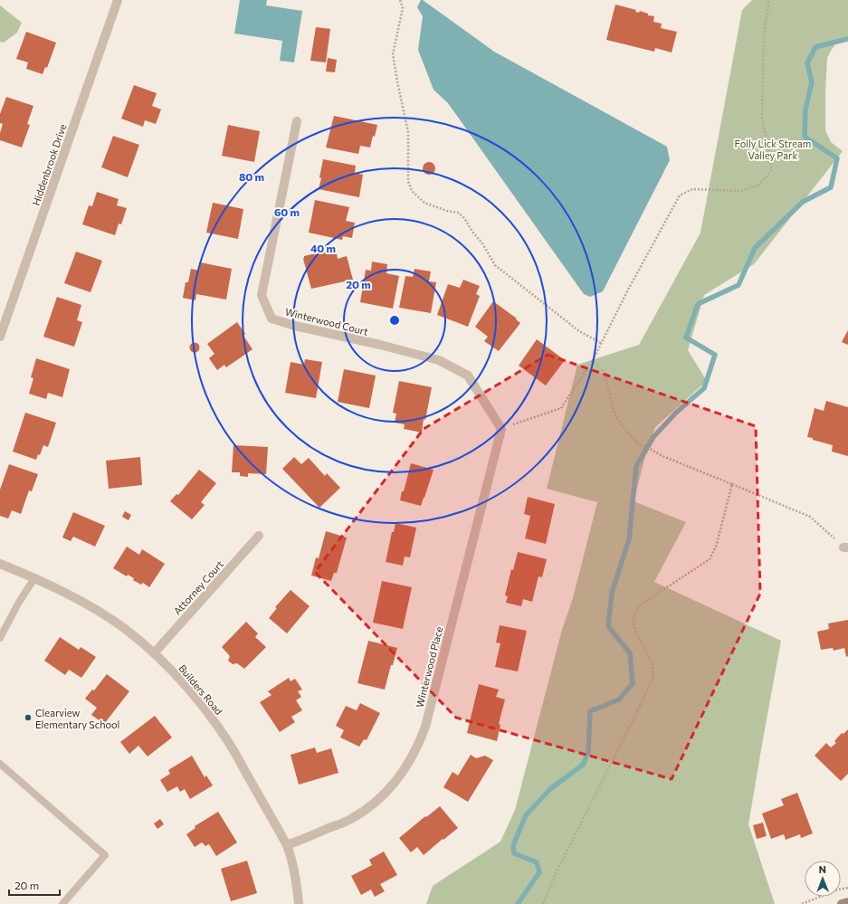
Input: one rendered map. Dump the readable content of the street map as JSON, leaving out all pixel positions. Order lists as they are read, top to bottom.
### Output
{
  "streets": {
    "street": [
      "Hiddenbrook Drive",
      "Winterwood Court",
      "Attorney Court",
      "Winterwood Place",
      "Builders Road"
    ]
  },
  "crossings": [
    ["Winterwood Court", "Winterwood Place"],
    ["Attorney Court", "Builders Road"],
    ["Winterwood Place", "Builders Road"]
  ],
  "parks": ["Folly Lick Stream Valley Park"],
  "places": ["Clearview Elementary School"],
  "scale_bar": "20 m",
  "north": "top",
  "rings": [
    "80 m",
    "60 m",
    "40 m",
    "20 m"
  ]
}
